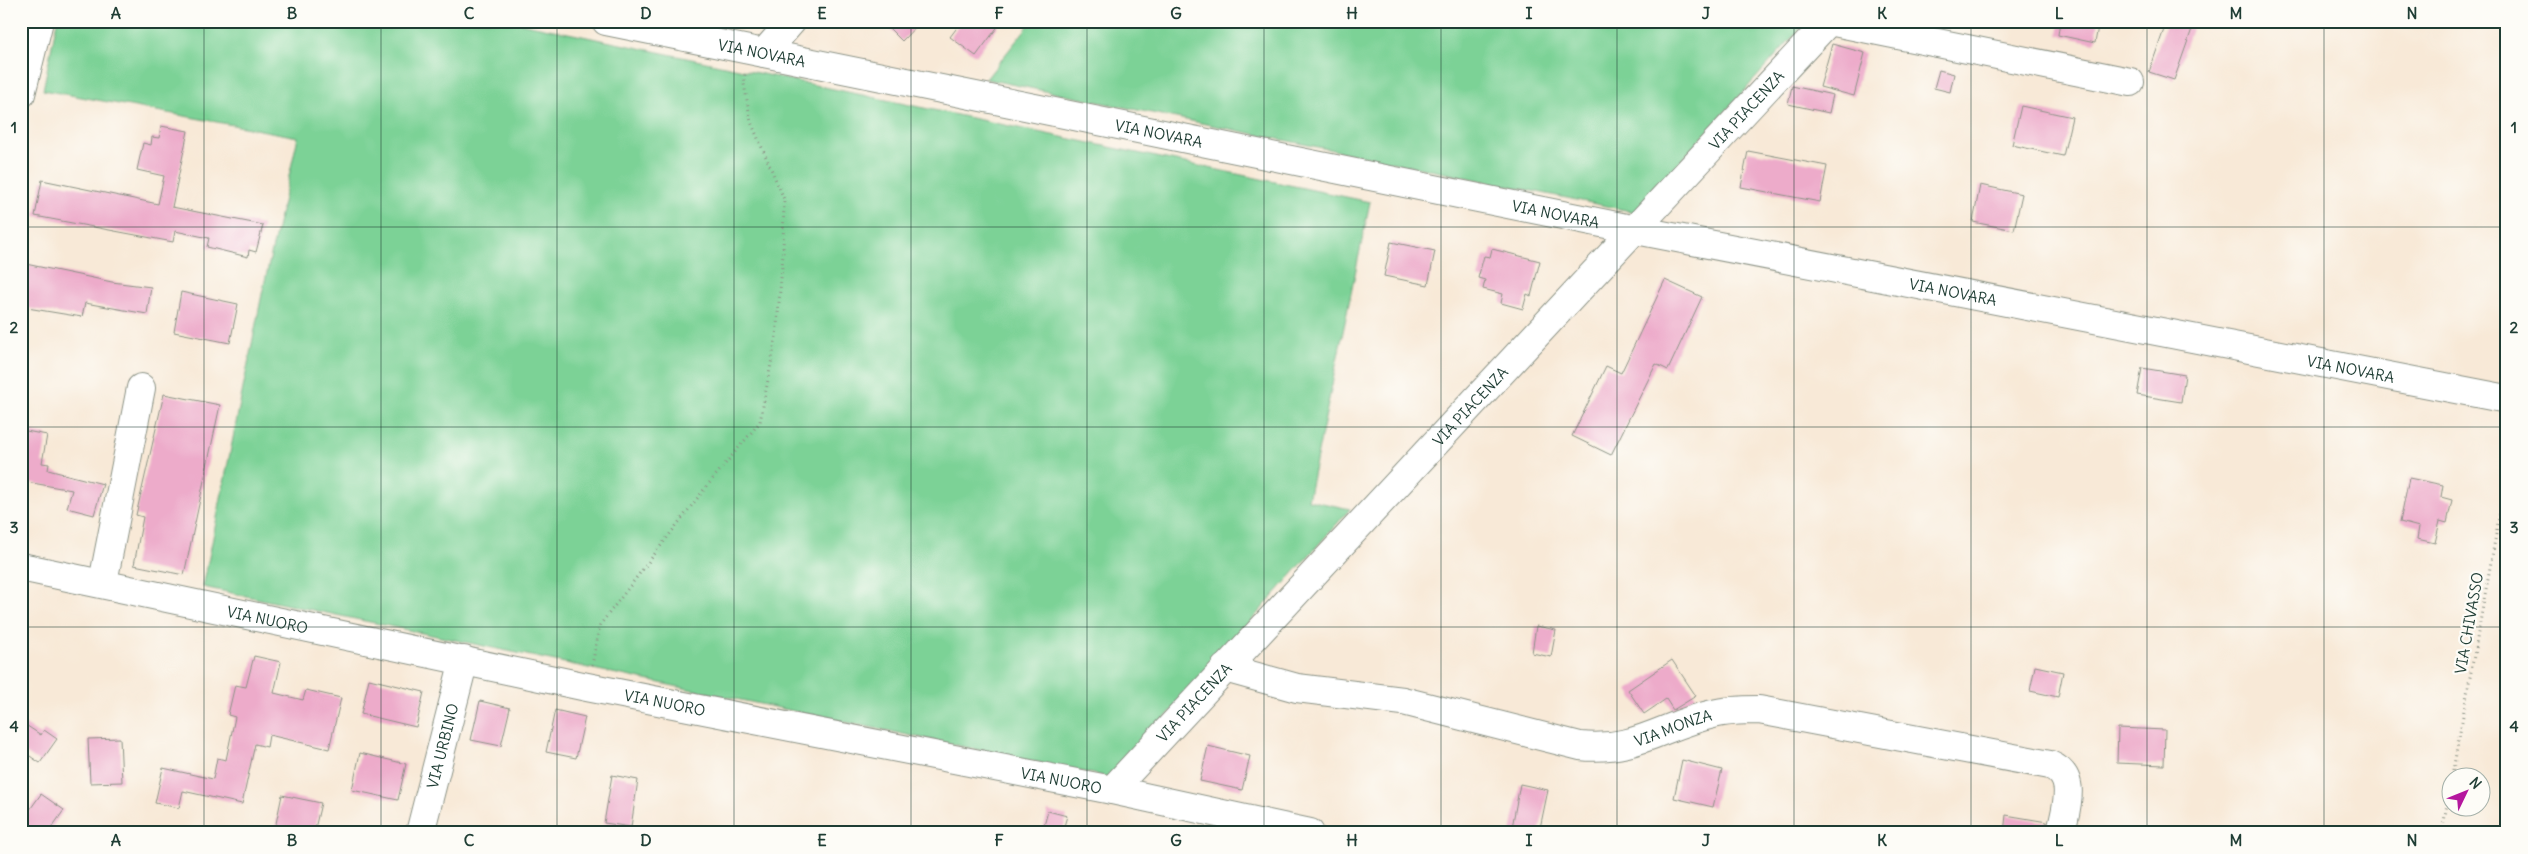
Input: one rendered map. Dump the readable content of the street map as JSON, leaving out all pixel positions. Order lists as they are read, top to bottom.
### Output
{
  "streets": {
    "street": [
      "VIA NOVARA",
      "VIA PIACENZA",
      "VIA NUORO",
      "VIA MONZA",
      "VIA URBINO"
    ],
    "path": ["VIA CHIVASSO"]
  },
  "crossings": [
    ["VIA NOVARA", "VIA PIACENZA"],
    ["VIA PIACENZA", "VIA NUORO"],
    ["VIA PIACENZA", "VIA MONZA"],
    ["VIA NUORO", "VIA URBINO"]
  ],
  "north": "top right",
  "grid": {
    "columns": [
      "A",
      "B",
      "C",
      "D",
      "E",
      "F",
      "G",
      "H",
      "I",
      "J",
      "K",
      "L",
      "M",
      "N"
    ],
    "rows": [
      "1",
      "2",
      "3",
      "4"
    ]
  }
}
